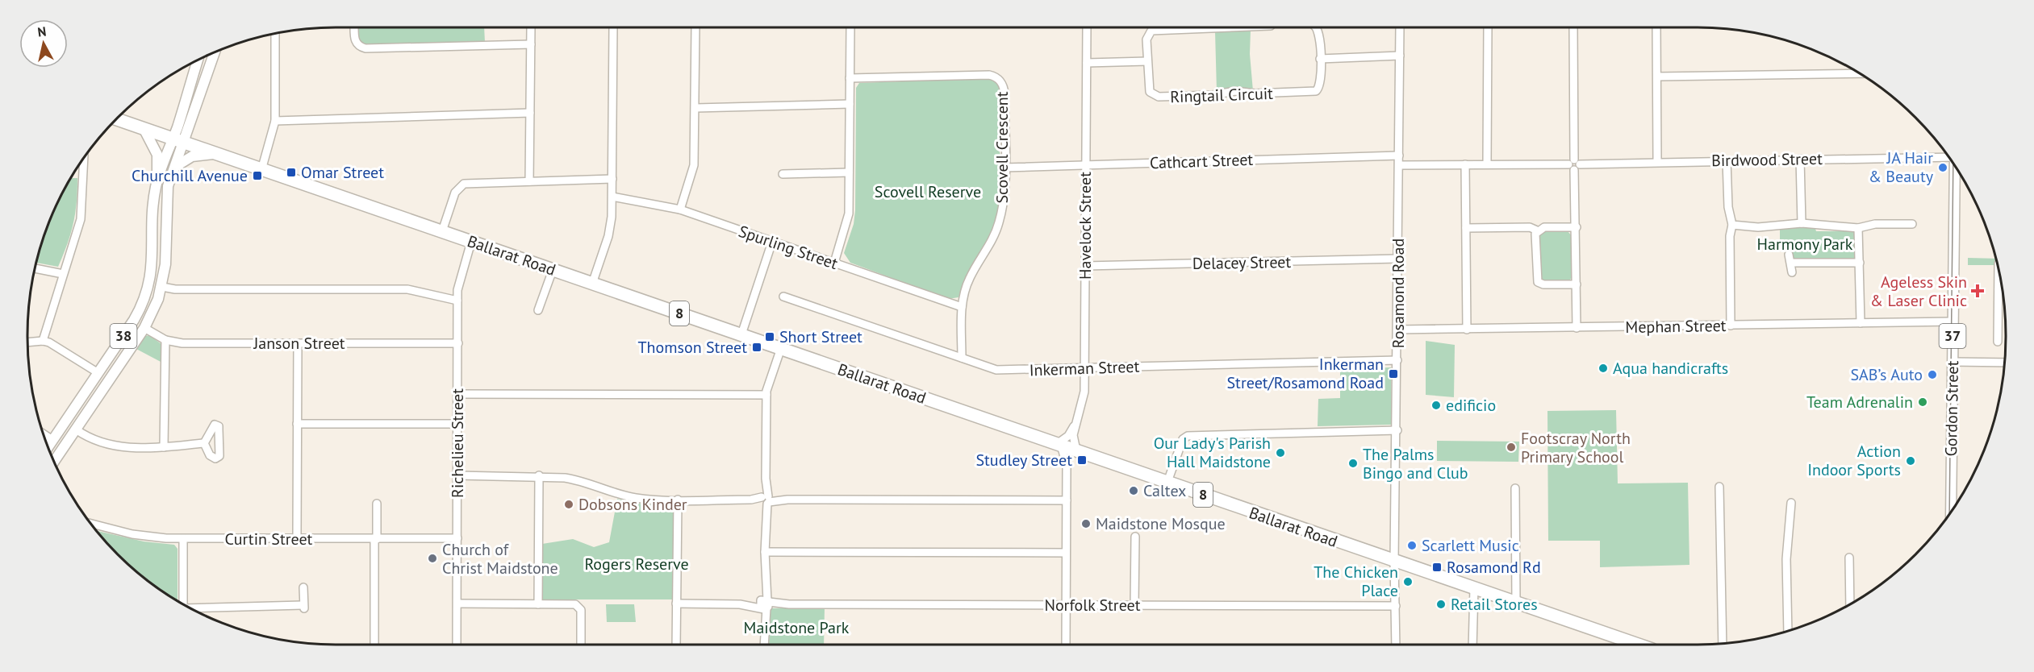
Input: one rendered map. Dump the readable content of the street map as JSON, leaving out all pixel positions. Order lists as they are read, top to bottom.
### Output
{
  "streets": {
    "highway": ["Ballarat Road", "8"],
    "main road": ["38", "37", "Gordon Street"],
    "street": [
      "Ringtail Circuit",
      "Scovell Crescent",
      "Birdwood Street",
      "Cathcart Street",
      "Havelock Street",
      "Spurling Street",
      "Delacey Street",
      "Rosamond Road",
      "Mephan Street",
      "Janson Street",
      "Inkerman Street",
      "Richelieu Street",
      "Curtin Street",
      "Norfolk Street"
    ]
  },
  "crossings": [
    ["Scovell Crescent", "Cathcart Street"],
    ["Scovell Crescent", "Spurling Street"],
    ["Scovell Crescent", "Inkerman Street"],
    ["Birdwood Street", "Rosamond Road"],
    ["Cathcart Street", "Havelock Street"],
    ["Cathcart Street", "Rosamond Road"],
    ["Havelock Street", "Ballarat Road"],
    ["Havelock Street", "Delacey Street"],
    ["Havelock Street", "Inkerman Street"],
    ["Ballarat Road", "Rosamond Road"],
    ["Ballarat Road", "38"],
    ["Ballarat Road", "Richelieu Street"],
    ["Delacey Street", "Rosamond Road"],
    ["Rosamond Road", "Mephan Street"],
    ["Rosamond Road", "Inkerman Street"],
    ["Rosamond Road", "Norfolk Street"],
    ["Mephan Street", "Gordon Street"],
    ["38", "Janson Street"],
    ["Janson Street", "Richelieu Street"],
    ["Richelieu Street", "Curtin Street"]
  ],
  "parks": [
    "Scovell Reserve",
    "Harmony Park",
    "Rogers Reserve",
    "Maidstone Park"
  ],
  "places": {
    "other": [
      "JA Hair & Beauty",
      "Aqua handicrafts",
      "SAB’s Auto",
      "Team Adrenalin",
      "edificio",
      "Footscray North Primary School",
      "Our Lady's Parish Hall Maidstone",
      "Action Indoor Sports",
      "The Palms Bingo and Club",
      "Caltex",
      "Dobsons Kinder",
      "Maidstone Mosque",
      "Scarlett Music",
      "Church of Christ Maidstone",
      "The Chicken Place",
      "Retail Stores"
    ],
    "transit": [
      "Omar Street",
      "Churchill Avenue",
      "Short Street",
      "Thomson Street",
      "Inkerman Street/Rosamond Road",
      "Studley Street",
      "Rosamond Rd"
    ],
    "health": ["Ageless Skin & Laser Clinic"]
  },
  "north": "top"
}
